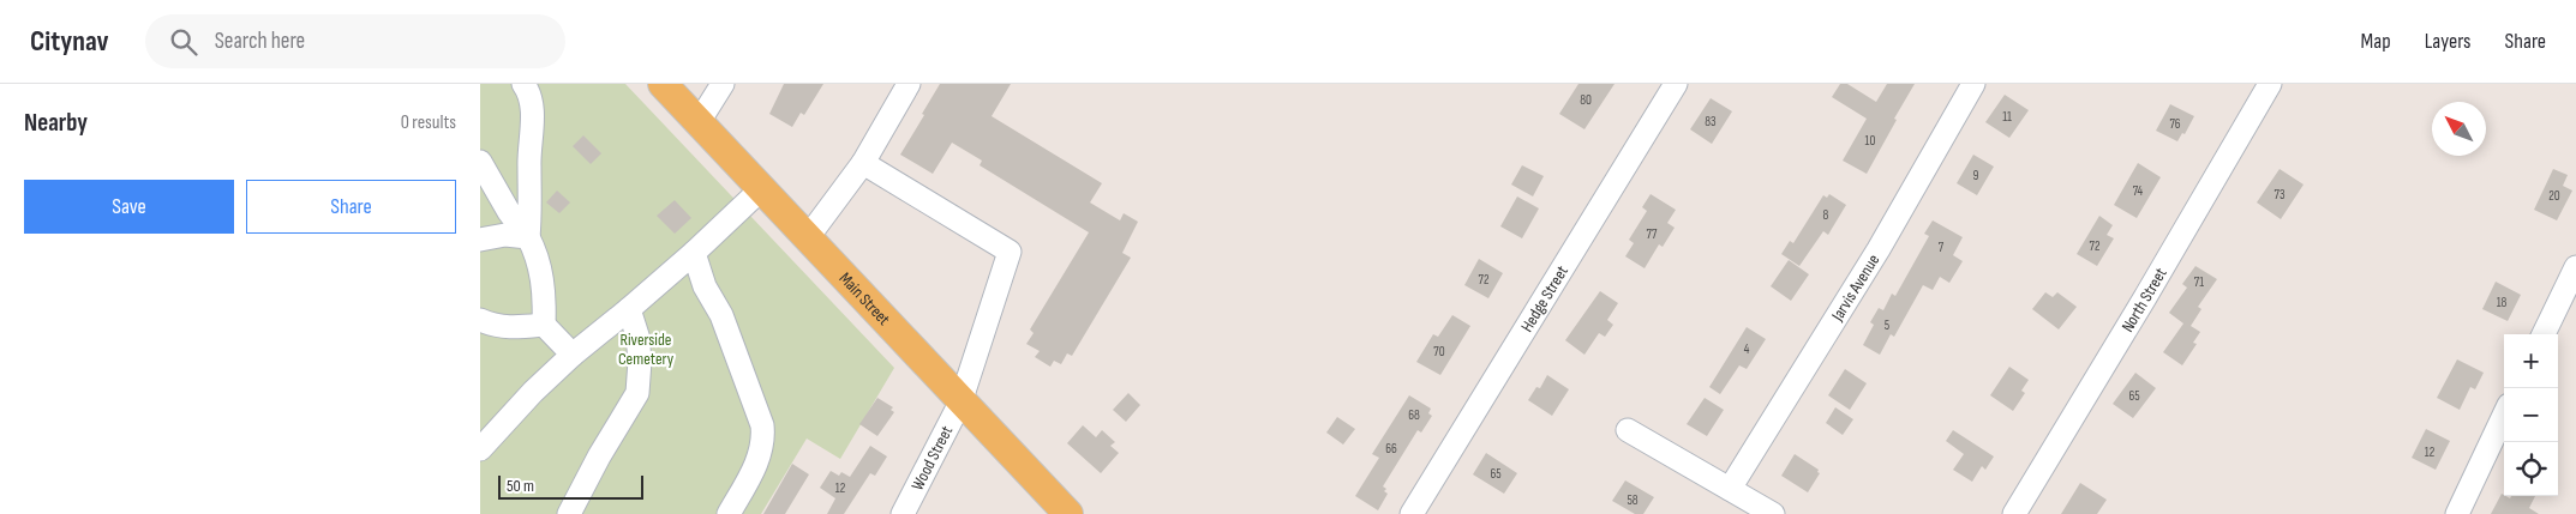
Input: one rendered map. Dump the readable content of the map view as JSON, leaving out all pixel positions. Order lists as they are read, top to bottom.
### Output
{
  "streets": {
    "main road": ["Main Street"],
    "street": [
      "Jarvis Avenue",
      "Hedge Street",
      "North Street",
      "Wood Street"
    ]
  },
  "crossings": [
    ["Main Street", "Wood Street"]
  ],
  "parks": ["Riverside Cemetery"],
  "house_numbers": [
    "80",
    "11",
    "83",
    "76",
    "10",
    "9",
    "74",
    "73",
    "20",
    "8",
    "77",
    "72",
    "7",
    "72",
    "71",
    "18",
    "5",
    "4",
    "70",
    "65",
    "68",
    "66",
    "12",
    "65",
    "12",
    "58"
  ],
  "scale_bar": "50 m",
  "north": "top left",
  "page": {
    "header": "Citynav",
    "search": "Search here",
    "nav": ["Map", "Layers", "Share"],
    "heading": ["Nearby", "0 results"],
    "buttons": ["Save", "Share"],
    "map_buttons": ["+", "−"],
    "scale": "50 m"
  }
}
